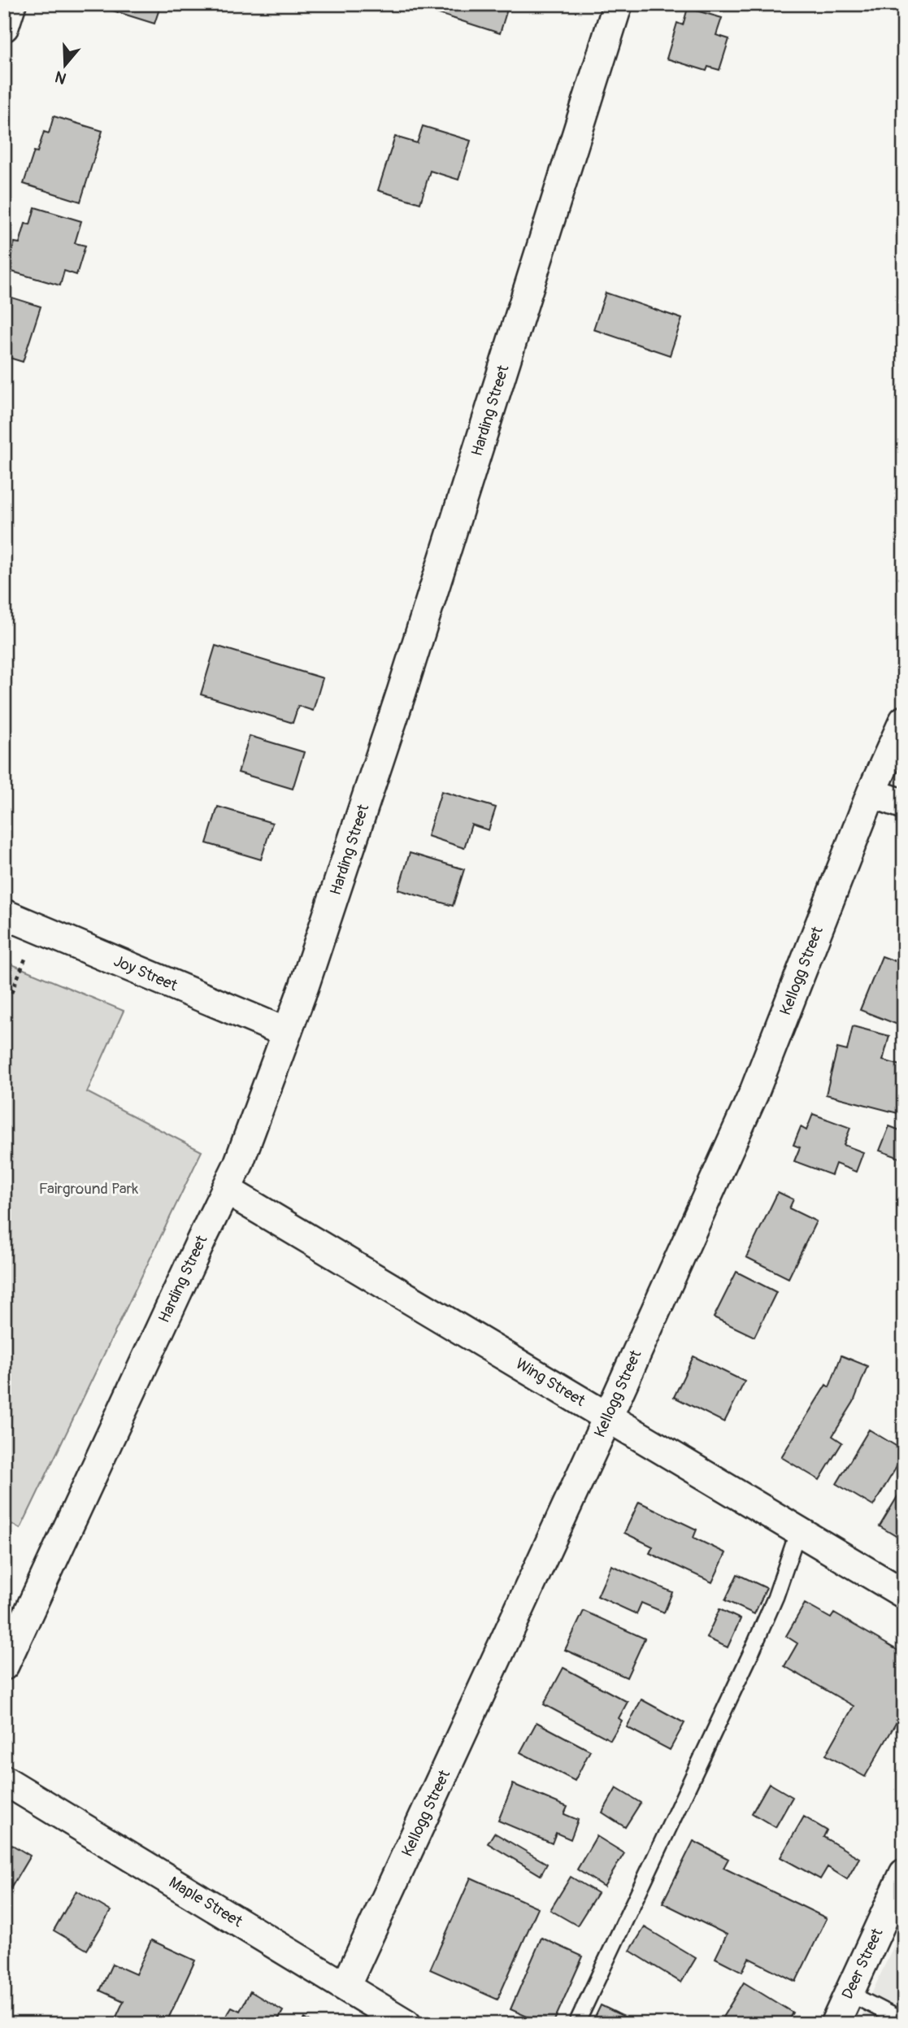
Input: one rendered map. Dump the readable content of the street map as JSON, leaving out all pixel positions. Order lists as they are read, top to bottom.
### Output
{
  "streets": {
    "street": [
      "Harding Street",
      "Kellogg Street",
      "Joy Street",
      "Wing Street",
      "Maple Street",
      "Deer Street"
    ]
  },
  "crossings": [
    ["Harding Street", "Joy Street"],
    ["Harding Street", "Wing Street"],
    ["Kellogg Street", "Wing Street"],
    ["Kellogg Street", "Maple Street"]
  ],
  "parks": ["Fairground Park"],
  "north": "bottom"
}
